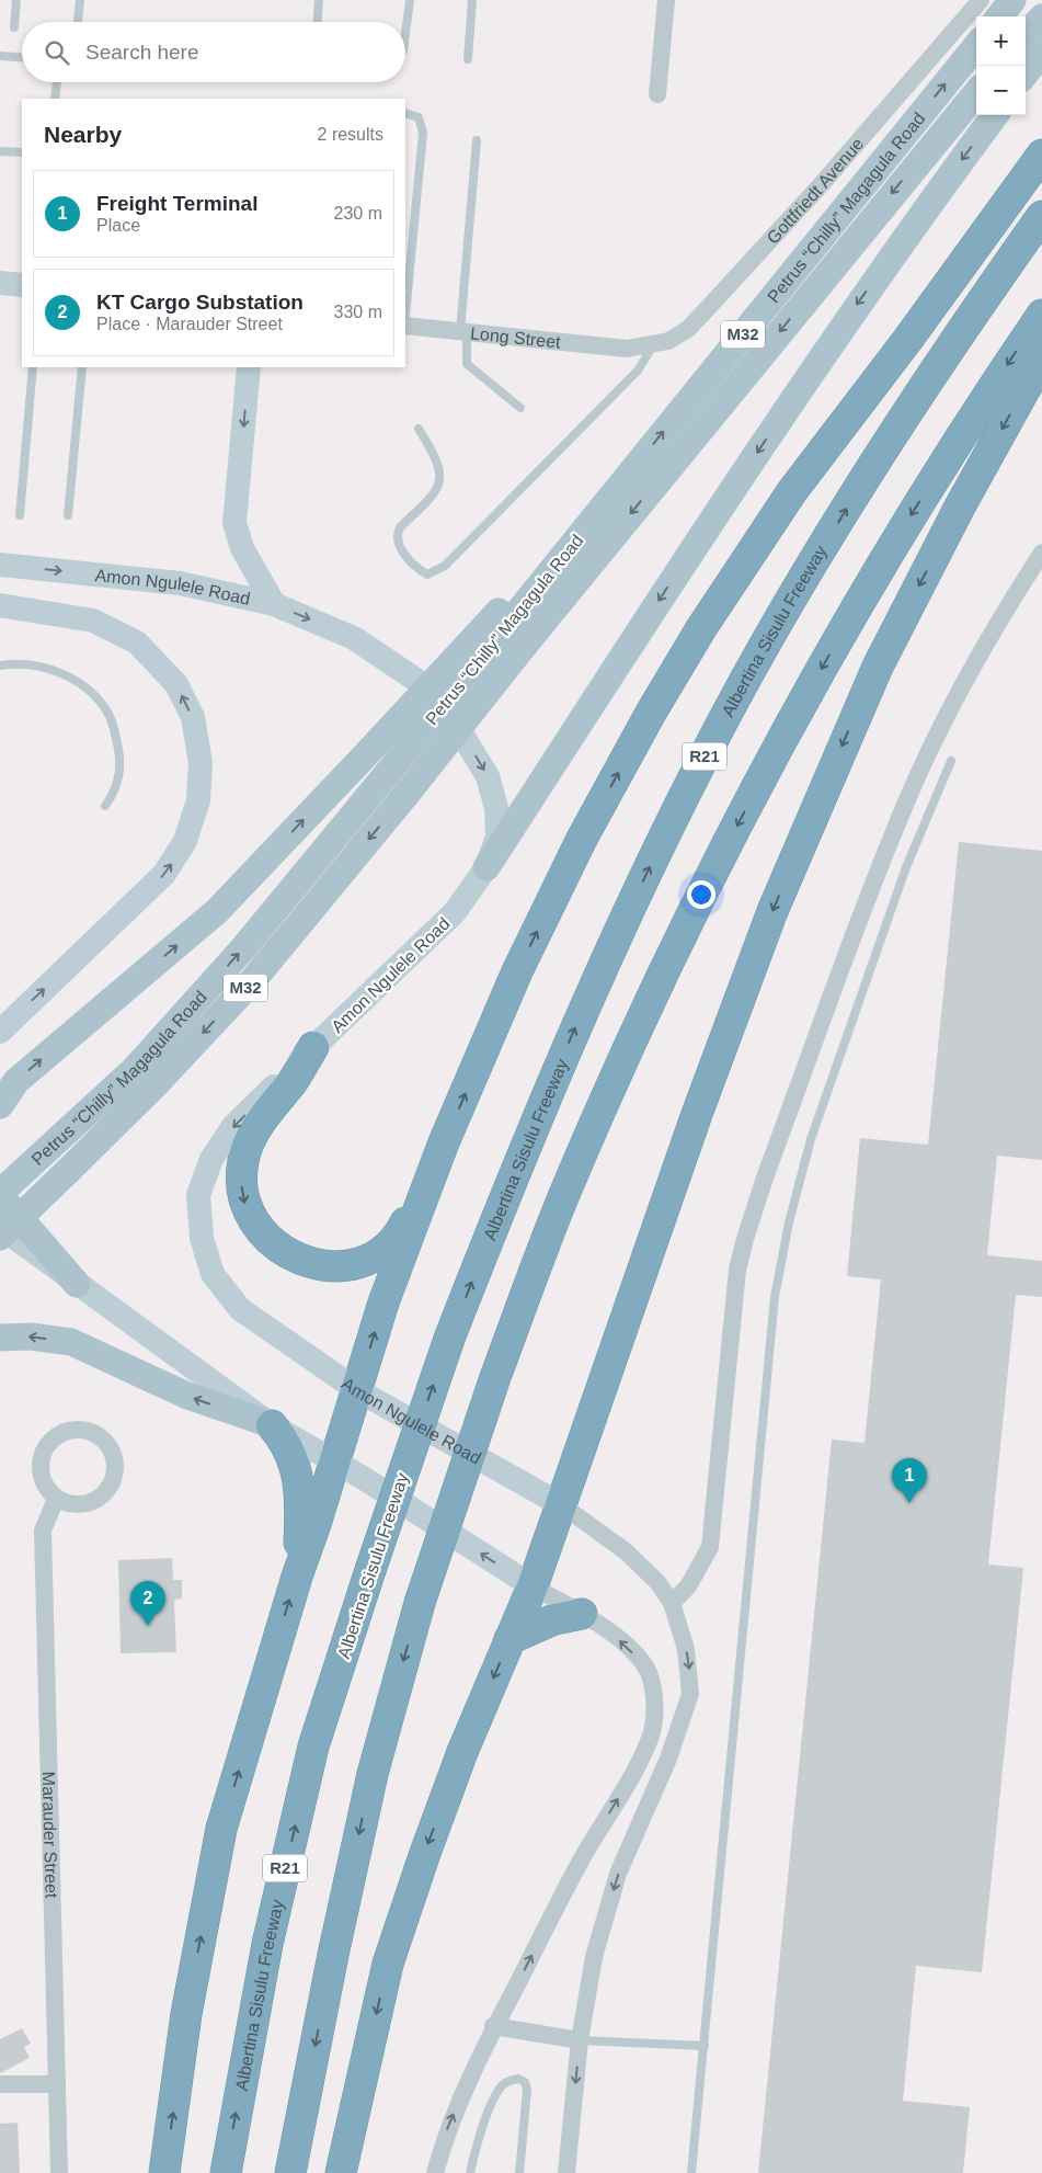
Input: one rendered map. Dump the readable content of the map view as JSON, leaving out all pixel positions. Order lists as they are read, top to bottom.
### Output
{
  "streets": {
    "highway": ["Albertina Sisulu Freeway", "R21"],
    "main road": ["Petrus “Chilly” Magagula Road", "M32", "Amon Ngulele Road"],
    "street": ["Gottfriedt Avenue", "Long Street", "Marauder Street"]
  },
  "crossings": [
    ["Gottfriedt Avenue", "Long Street"]
  ],
  "page": {
    "map_buttons": ["+", "−"],
    "search": "Search here",
    "heading": ["Nearby", "2 results"],
    "list": [
      {
        "mark": "1",
        "name": "Freight Terminal",
        "note": "Place",
        "value": "230 m"
      },
      {
        "mark": "2",
        "name": "KT Cargo Substation",
        "note": "Place · Marauder Street",
        "value": "330 m"
      }
    ],
    "pins": ["1", "2"]
  }
}
